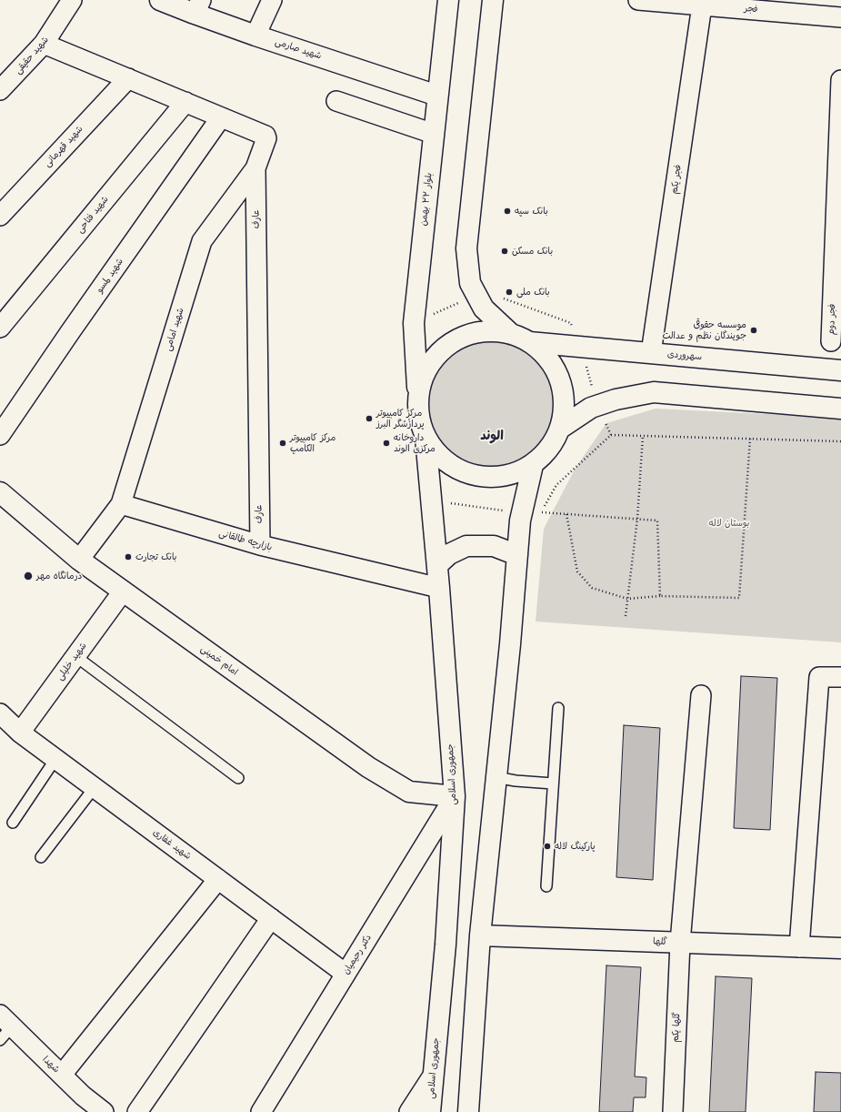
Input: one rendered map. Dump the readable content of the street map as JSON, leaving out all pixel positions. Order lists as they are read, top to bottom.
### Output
{
  "streets": {
    "main road": [
      "شهید صارمی",
      "بلوار ۲۲ بهمن",
      "سهروردی",
      "امام خمینی",
      "جمهوری اسلامی",
      "گلها"
    ],
    "street": [
      "فجر",
      "شهید حقیقی",
      "شهید قهرمانی",
      "فجر یکم",
      "شهید فتاحی",
      "عارف",
      "شهید لمسو",
      "فجر دوم",
      "شهید امامی",
      "بازارچه طالقانی",
      "شهید خلیلی",
      "شهید غفاری",
      "دکتر رحیمیان",
      "گلها یکم",
      "شهدا"
    ]
  },
  "crossings": [
    ["فجر", "فجر یکم"],
    ["شهید صارمی", "بلوار ۲۲ بهمن"],
    ["شهید حقیقی", "عارف"],
    ["شهید قهرمانی", "عارف"],
    ["فجر یکم", "سهروردی"],
    ["بلوار ۲۲ بهمن", "جمهوری اسلامی"],
    ["شهید فتاحی", "عارف"],
    ["عارف", "شهید لمسو"],
    ["عارف", "شهید امامی"],
    ["عارف", "بازارچه طالقانی"],
    ["شهید امامی", "بازارچه طالقانی"],
    ["بازارچه طالقانی", "جمهوری اسلامی"],
    ["امام خمینی", "شهید خلیلی"],
    ["امام خمینی", "جمهوری اسلامی"],
    ["امام خمینی", "دکتر رحیمیان"],
    ["شهید خلیلی", "شهید غفاری"],
    ["جمهوری اسلامی", "دکتر رحیمیان"],
    ["شهید غفاری", "دکتر رحیمیان"],
    ["گلها", "گلها یکم"]
  ],
  "districts": ["الوند"],
  "parks": ["بوستان لاله"],
  "places": [
    "بانک سپه",
    "بانک مسکن",
    "بانک ملی",
    "موسسه حقوقی جویندگان نظم و عدالت",
    "مرکز کامپیوتر پردازشگر البرز",
    "مرکز کامپیوتر الکامپ",
    "داروخانه مرکزی الوند",
    "بانک تجارت",
    "درمانگاه مهر",
    "پارکینگ لاله"
  ]
}
